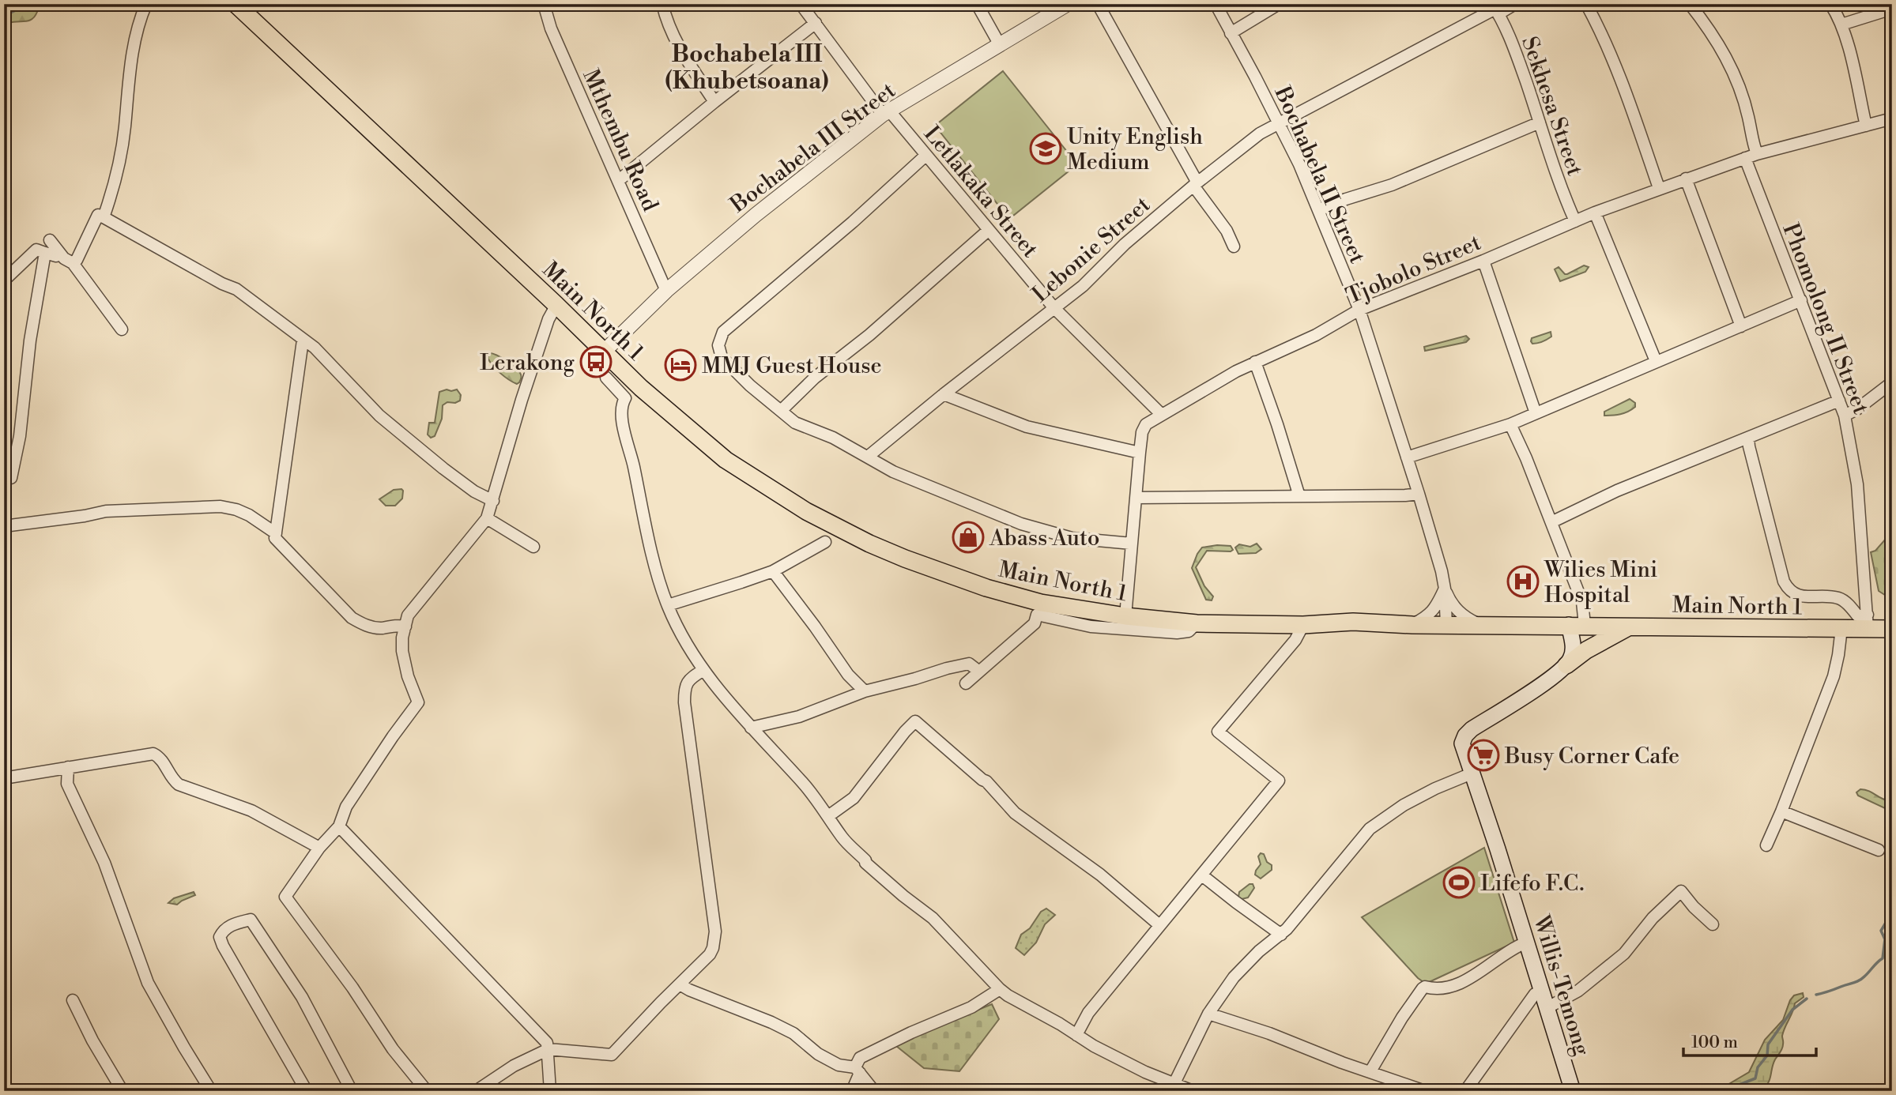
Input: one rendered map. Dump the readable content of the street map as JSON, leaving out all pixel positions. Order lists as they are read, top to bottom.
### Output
{
  "streets": {
    "main road": ["Main North 1", "Willis-Temong"],
    "street": [
      "Sekhesa Street",
      "Mthembu Road",
      "Bochabela III Street",
      "Bochabela II Street",
      "Letlakaka Street",
      "Lebonie Street",
      "Tjobolo Street",
      "Phomolong II Street"
    ]
  },
  "crossings": [
    ["Sekhesa Street", "Lebonie Street"],
    ["Sekhesa Street", "Tjobolo Street"],
    ["Mthembu Road", "Bochabela III Street"],
    ["Bochabela III Street", "Letlakaka Street"],
    ["Bochabela III Street", "Main North 1"],
    ["Bochabela II Street", "Lebonie Street"],
    ["Bochabela II Street", "Tjobolo Street"],
    ["Bochabela II Street", "Main North 1"],
    ["Letlakaka Street", "Lebonie Street"],
    ["Letlakaka Street", "Tjobolo Street"],
    ["Tjobolo Street", "Main North 1"],
    ["Tjobolo Street", "Phomolong II Street"],
    ["Main North 1", "Phomolong II Street"]
  ],
  "districts": ["Bochabela III (Khubetsoana)"],
  "places": {
    "school or university": ["Unity English Medium"],
    "bus stop": ["Lerakong"],
    "hotel": ["MMJ Guest House"],
    "shop": ["Abass Auto"],
    "hospital": ["Wilies Mini Hospital"],
    "supermarket": ["Busy Corner Cafe"],
    "sports": ["Lifefo F.C."]
  },
  "scale_bar": "100 m"
}
